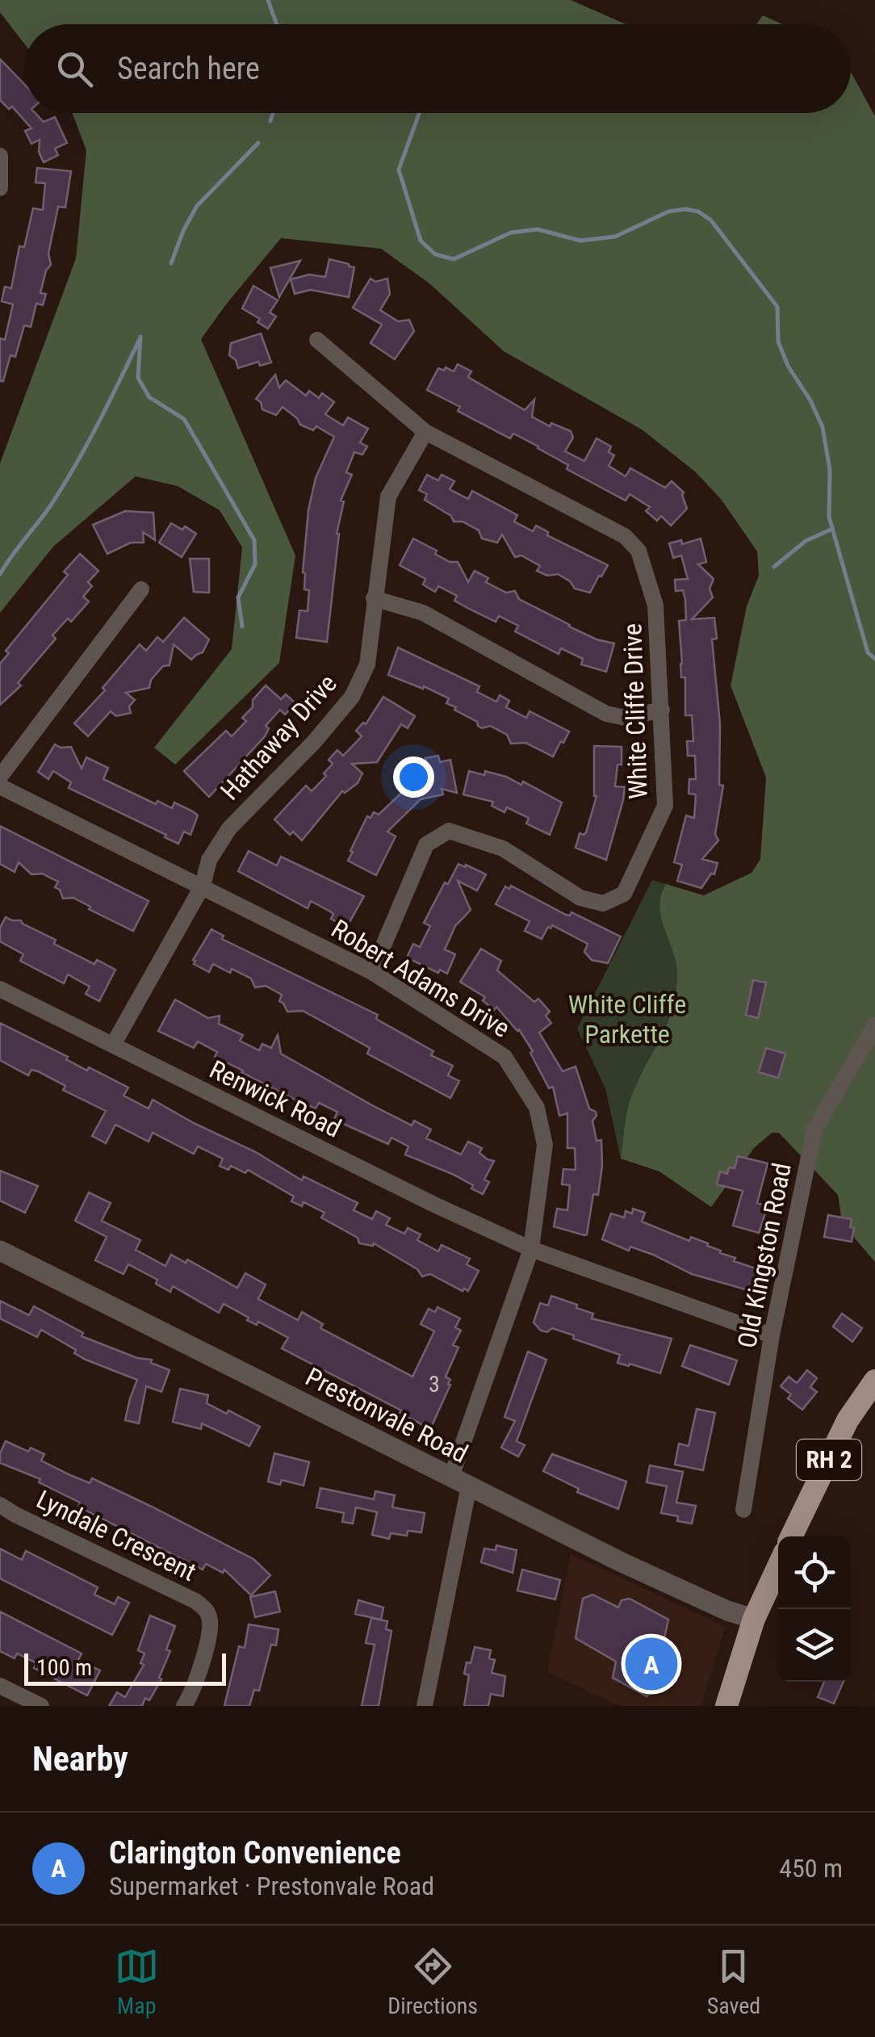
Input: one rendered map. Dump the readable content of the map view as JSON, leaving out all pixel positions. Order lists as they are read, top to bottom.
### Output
{
  "streets": {
    "main road": ["RH 2"],
    "street": [
      "White Cliffe Drive",
      "Hathaway Drive",
      "Robert Adams Drive",
      "Renwick Road",
      "Old Kingston Road",
      "Prestonvale Road",
      "Lyndale Crescent"
    ]
  },
  "crossings": [
    ["White Cliffe Drive", "Hathaway Drive"],
    ["White Cliffe Drive", "Robert Adams Drive"],
    ["Hathaway Drive", "Robert Adams Drive"],
    ["Hathaway Drive", "Renwick Road"],
    ["Robert Adams Drive", "Renwick Road"],
    ["Robert Adams Drive", "Prestonvale Road"],
    ["Renwick Road", "Old Kingston Road"]
  ],
  "parks": ["White Cliffe Parkette"],
  "house_numbers": ["3"],
  "scale_bar": "100 m",
  "page": {
    "search": "Search here",
    "pins": "A",
    "scale": "100 m",
    "heading": "Nearby",
    "list": [
      {
        "mark": "A",
        "name": "Clarington Convenience",
        "note": "Supermarket · Prestonvale Road",
        "value": "450 m"
      }
    ],
    "nav": ["Map", "Directions", "Saved"]
  }
}
